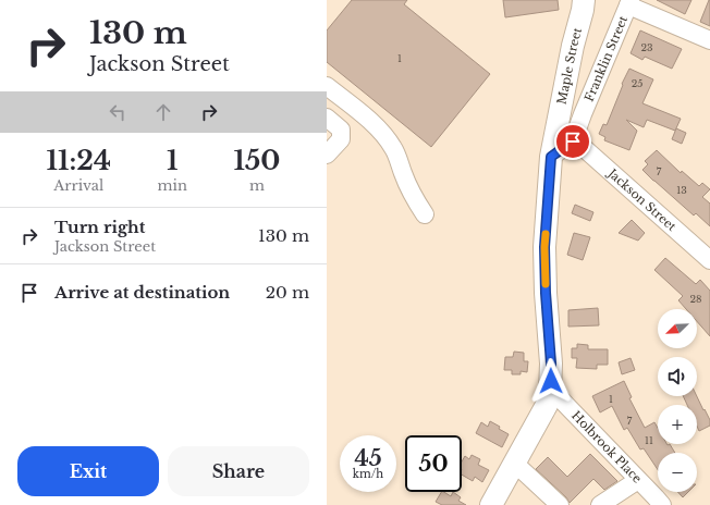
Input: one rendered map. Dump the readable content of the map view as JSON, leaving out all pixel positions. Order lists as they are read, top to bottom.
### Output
{
  "streets": {
    "main road": ["Maple Street"],
    "street": ["Franklin Street", "Jackson Street", "Holbrook Place"]
  },
  "crossings": [
    ["Franklin Street", "Jackson Street"]
  ],
  "house_numbers": [
    "23",
    "1",
    "25",
    "7",
    "13",
    "28",
    "1",
    "7",
    "11"
  ],
  "north": "bottom left",
  "page": {
    "turn": ["130 m", "Jackson Street"],
    "eta": [
      "11:24",
      "Arrival",
      "1",
      "min",
      "150",
      "m"
    ],
    "list": [
      {
        "name": "Turn right",
        "note": "Jackson Street",
        "value": "130 m"
      },
      {
        "name": "Arrive at destination",
        "value": "20 m"
      }
    ],
    "map_buttons": ["+", "−"],
    "speed": "45 km/h",
    "limit": "50",
    "buttons": ["Exit", "Share"]
  }
}
